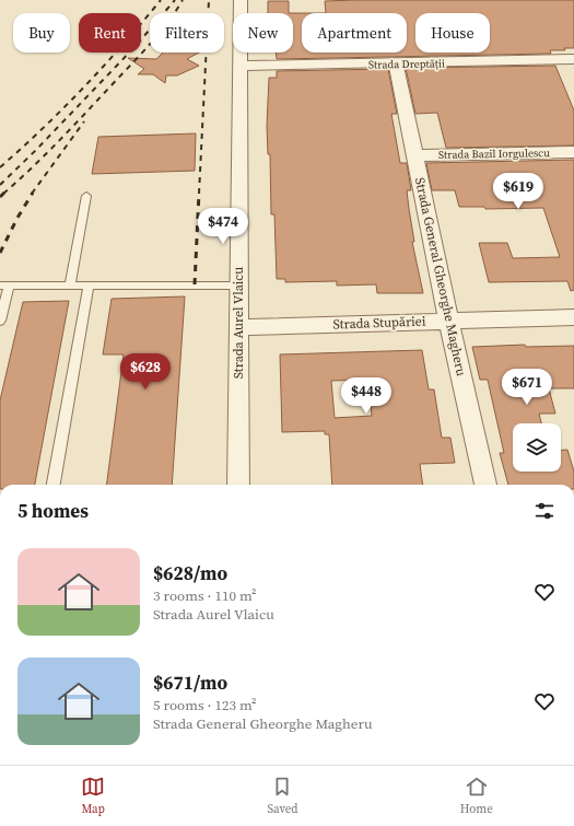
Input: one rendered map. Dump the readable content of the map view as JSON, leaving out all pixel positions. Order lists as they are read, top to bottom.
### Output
{
  "streets": {
    "street": [
      "Strada Dreptății",
      "Strada Bazil Iorgulescu",
      "Strada General Gheorghe Magheru",
      "Strada Aurel Vlaicu",
      "Strada Stupăriei"
    ]
  },
  "crossings": [
    ["Strada Dreptății", "Strada General Gheorghe Magheru"],
    ["Strada Dreptății", "Strada Aurel Vlaicu"],
    ["Strada Bazil Iorgulescu", "Strada General Gheorghe Magheru"],
    ["Strada General Gheorghe Magheru", "Strada Stupăriei"],
    ["Strada Aurel Vlaicu", "Strada Stupăriei"]
  ],
  "page": {
    "chip": [
      "Buy",
      "Rent",
      "Filters",
      "New",
      "Apartment",
      "House"
    ],
    "price": [
      "$619",
      "$474",
      "$628",
      "$671",
      "$448"
    ],
    "heading": "5 homes",
    "list": [
      {
        "name": "$628/mo",
        "note": "3 rooms · 110 m² · Strada Aurel Vlaicu"
      },
      {
        "name": "$671/mo",
        "note": "5 rooms · 123 m² · Strada General Gheorghe Magheru"
      }
    ],
    "tabs": ["Map", "Saved", "Home"]
  }
}
